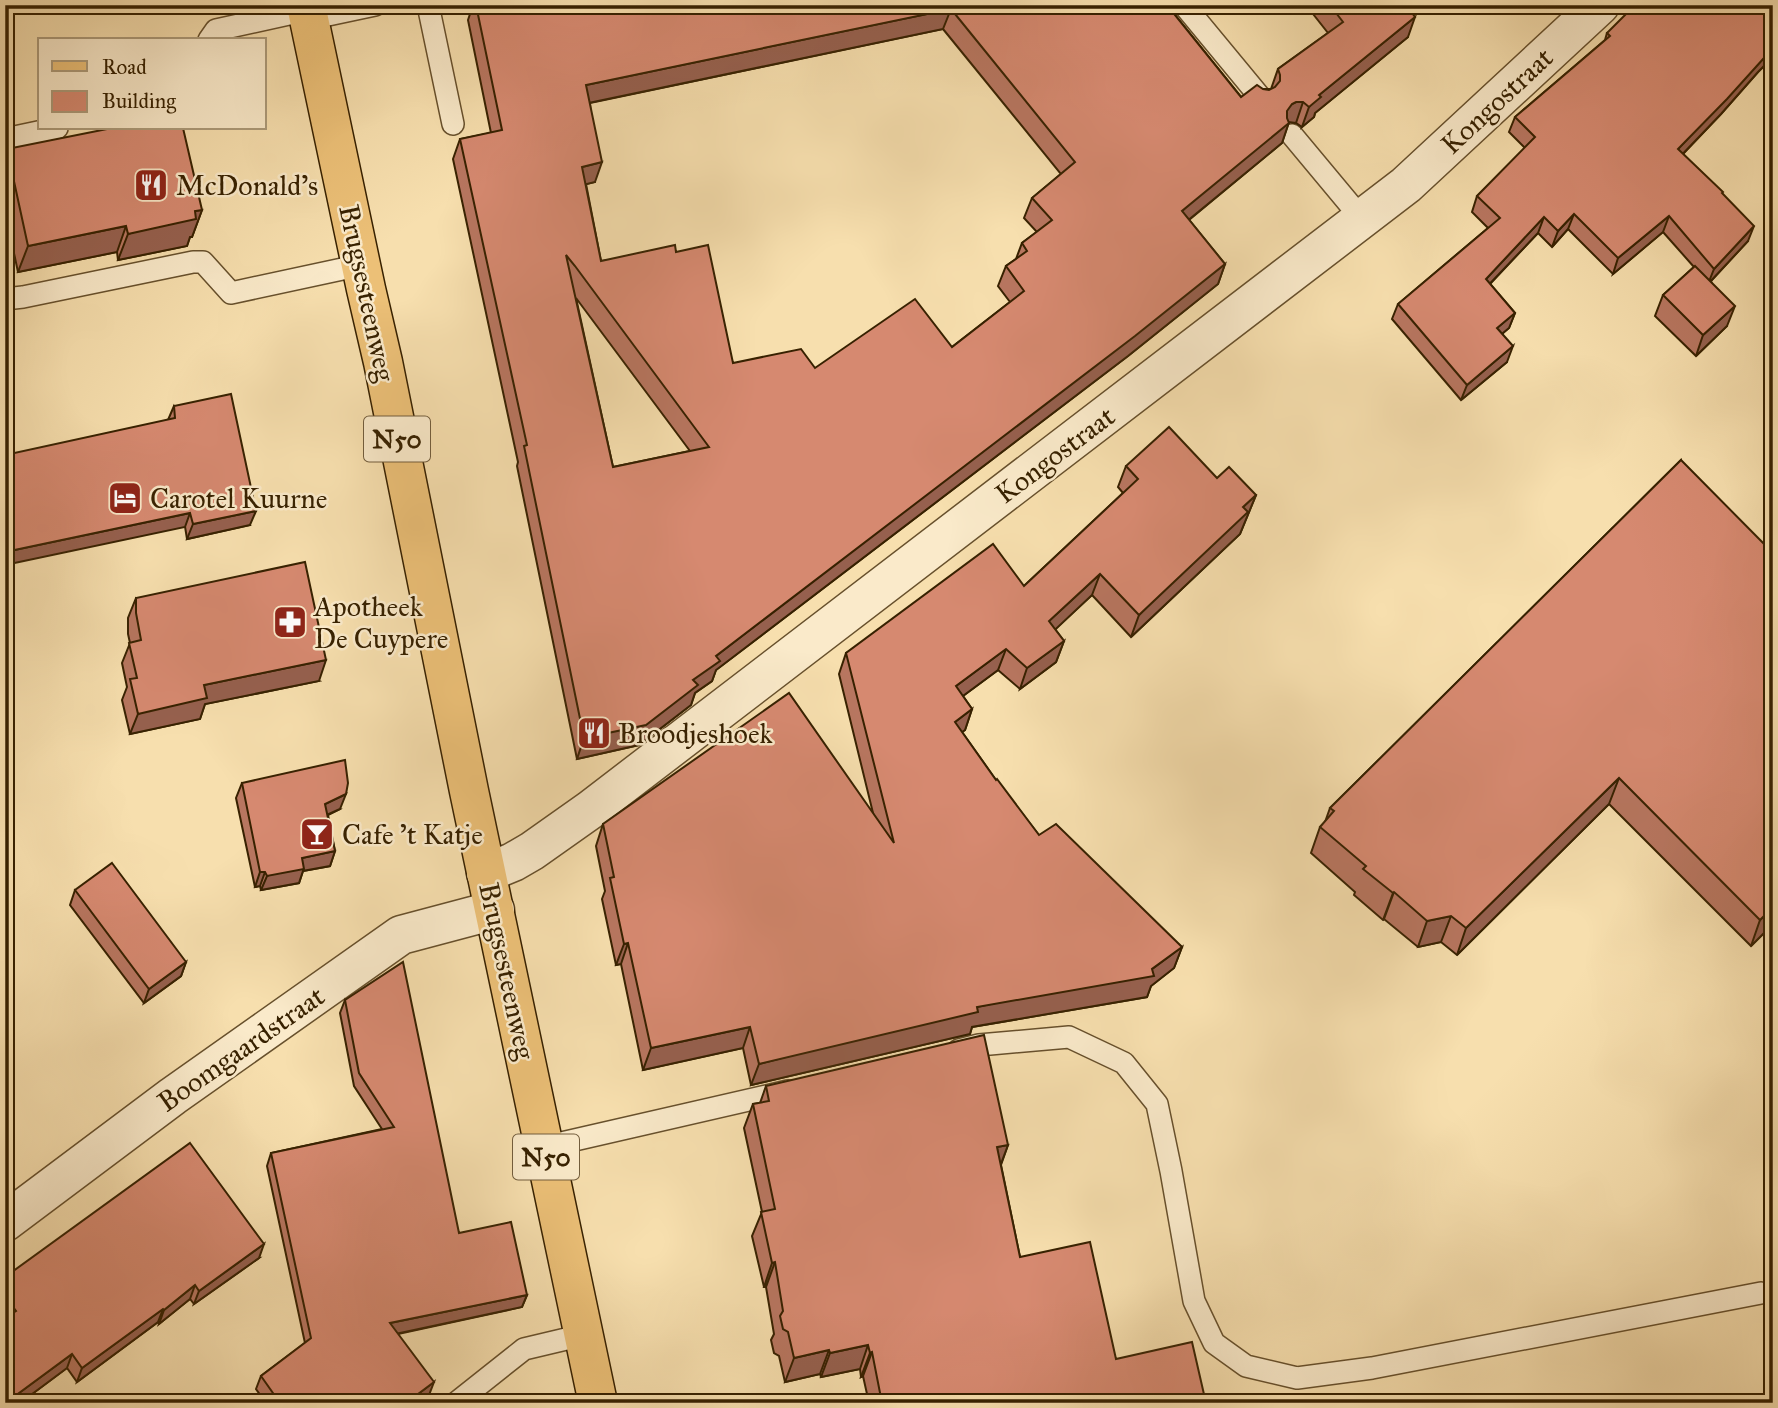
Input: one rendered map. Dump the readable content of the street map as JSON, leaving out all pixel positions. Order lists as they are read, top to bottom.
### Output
{
  "streets": {
    "main road": ["Brugsesteenweg", "N50"],
    "street": ["Kongostraat", "Boomgaardstraat"]
  },
  "crossings": [
    ["Kongostraat", "Brugsesteenweg"],
    ["Brugsesteenweg", "Boomgaardstraat"]
  ],
  "places": {
    "restaurant": ["McDonald's", "Broodjeshoek"],
    "hotel": ["Carotel Kuurne"],
    "pharmacy": ["Apotheek De Cuypere"],
    "bar": ["Cafe 't Katje"]
  },
  "legend": ["Road", "Building"]
}
